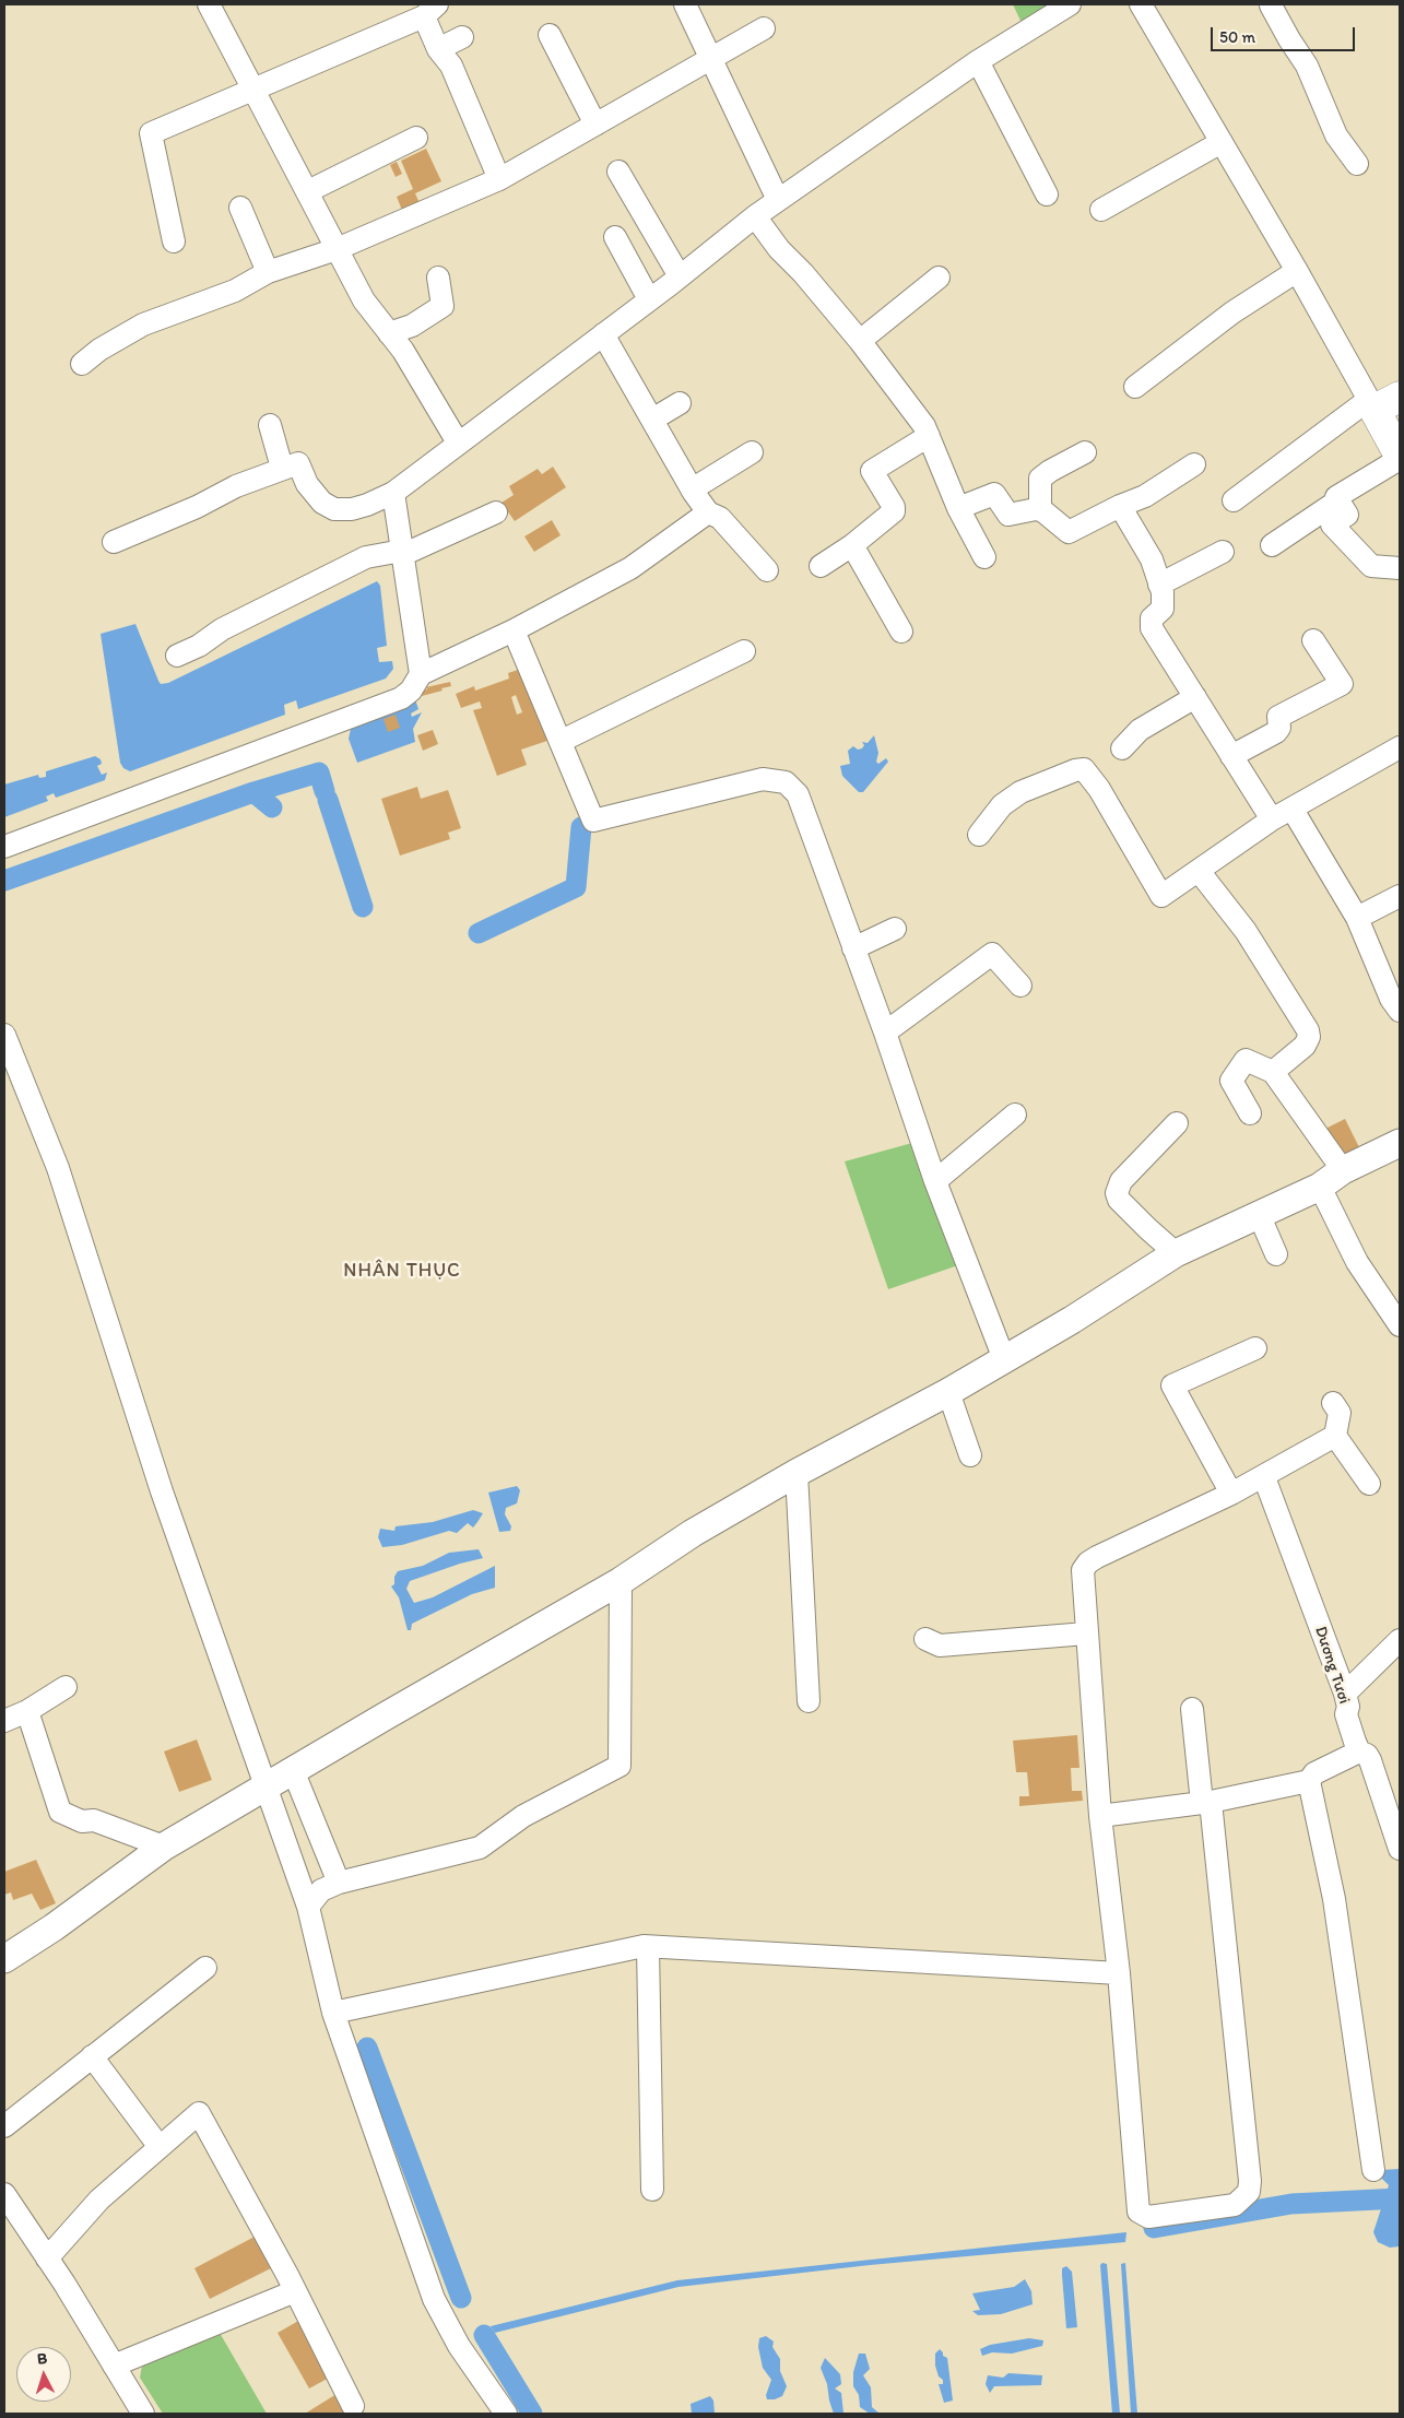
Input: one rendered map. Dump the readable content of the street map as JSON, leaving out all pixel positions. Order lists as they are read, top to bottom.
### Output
{
  "streets": {
    "street": ["Dương Tươi"]
  },
  "districts": ["NHÂN THỤC"],
  "scale_bar": "50 m",
  "north": "top"
}
